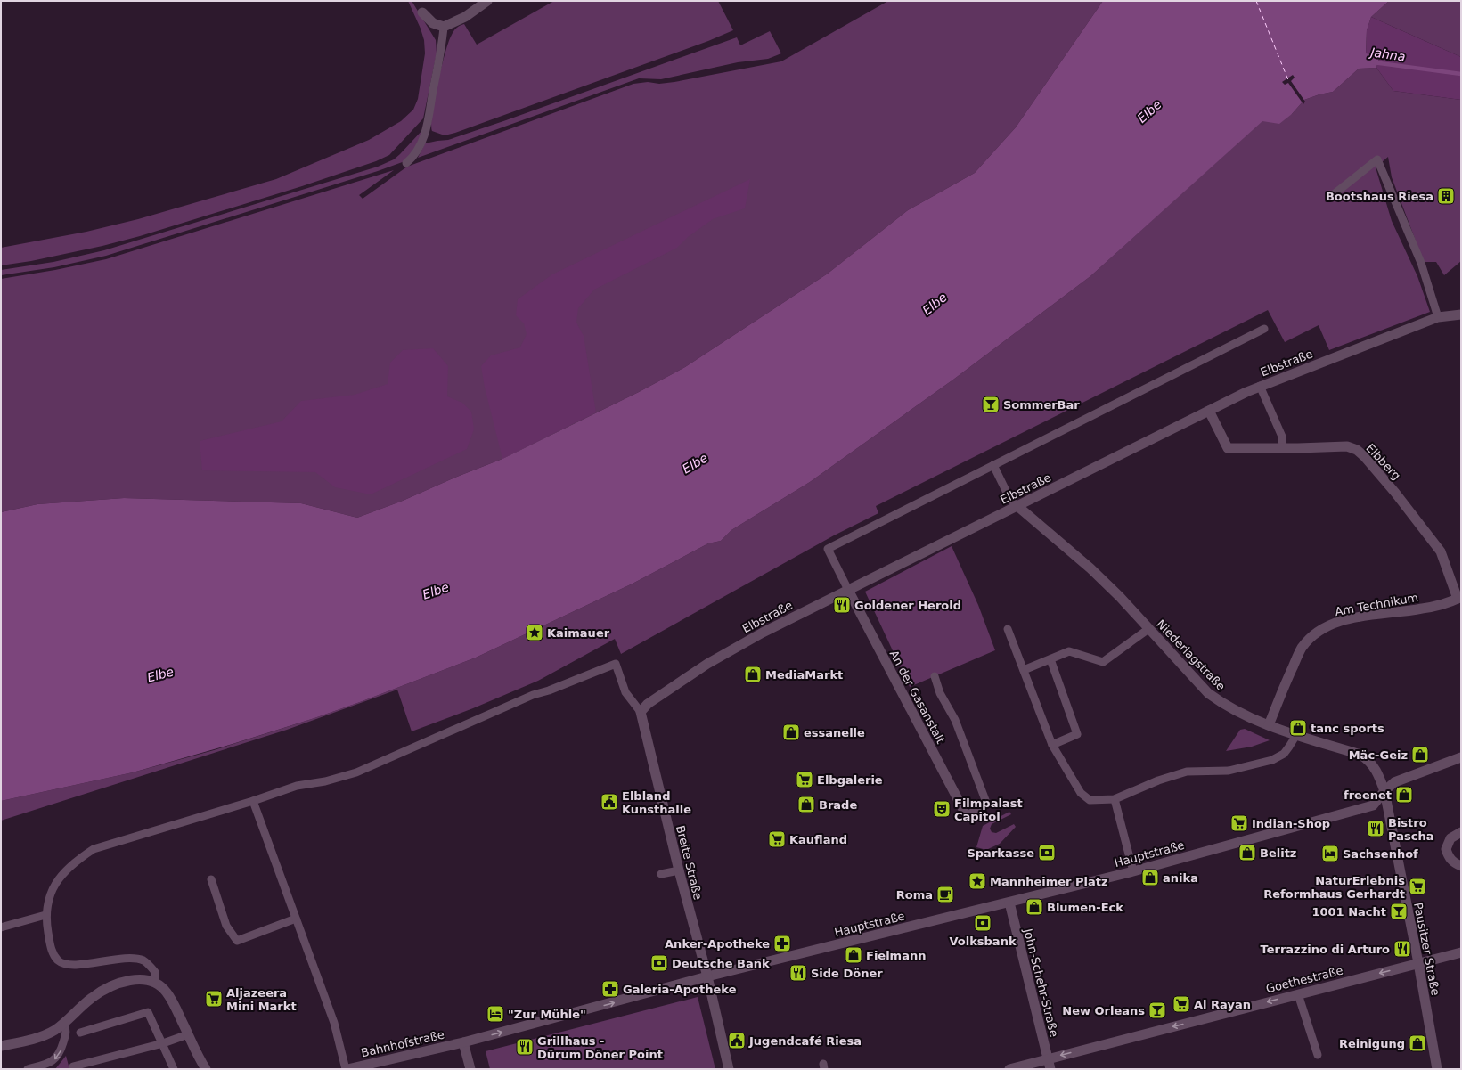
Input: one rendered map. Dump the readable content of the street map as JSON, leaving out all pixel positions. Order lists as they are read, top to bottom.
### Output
{
  "streets": {
    "street": [
      "Elbstraße",
      "Elbberg",
      "Am Technikum",
      "Niederlagstraße",
      "An der Gasanstalt",
      "Hauptstraße",
      "Breite Straße",
      "Pausitzer Straße",
      "Goethestraße",
      "John-Schehr-Straße",
      "Bahnhofstraße"
    ]
  },
  "crossings": [
    ["Elbstraße", "Elbberg"],
    ["Elbstraße", "Niederlagstraße"],
    ["Elbstraße", "An der Gasanstalt"],
    ["Elbstraße", "Breite Straße"],
    ["Elbberg", "Am Technikum"],
    ["Am Technikum", "Niederlagstraße"],
    ["Niederlagstraße", "Hauptstraße"],
    ["Niederlagstraße", "Pausitzer Straße"],
    ["Hauptstraße", "Breite Straße"],
    ["Hauptstraße", "Pausitzer Straße"],
    ["Hauptstraße", "John-Schehr-Straße"],
    ["Hauptstraße", "Bahnhofstraße"],
    ["Pausitzer Straße", "Goethestraße"],
    ["Goethestraße", "John-Schehr-Straße"]
  ],
  "one_way": ["Goethestraße"],
  "water": ["Jahna", "Elbe"],
  "places": {
    "building": ["Bootshaus Riesa"],
    "bar": ["SommerBar", "1001 Nacht", "New Orleans"],
    "restaurant": [
      "Goldener Herold",
      "Bistro Pascha",
      "Terrazzino di Arturo",
      "Side Döner",
      "Grillhaus - Dürum Döner Point"
    ],
    "place": ["Kaimauer", "Mannheimer Platz"],
    "shop": [
      "MediaMarkt",
      "tanc sports",
      "essanelle",
      "Mäc-Geiz",
      "freenet",
      "Brade",
      "Belitz",
      "anika",
      "Blumen-Eck",
      "Fielmann",
      "Reinigung"
    ],
    "supermarket": [
      "Elbgalerie",
      "Indian-Shop",
      "Kaufland",
      "NaturErlebnis Reformhaus Gerhardt",
      "Aljazeera Mini Markt",
      "Al Rayan"
    ],
    "public building": ["Elbland Kunsthalle", "Jugendcafé Riesa"],
    "theatre": ["Filmpalast Capitol"],
    "bank": ["Sparkasse", "Volksbank", "Deutsche Bank"],
    "hotel": ["Sachsenhof", "\"Zur Mühle\""],
    "cafe": ["Roma"],
    "pharmacy": ["Anker-Apotheke", "Galeria-Apotheke"]
  }
}
